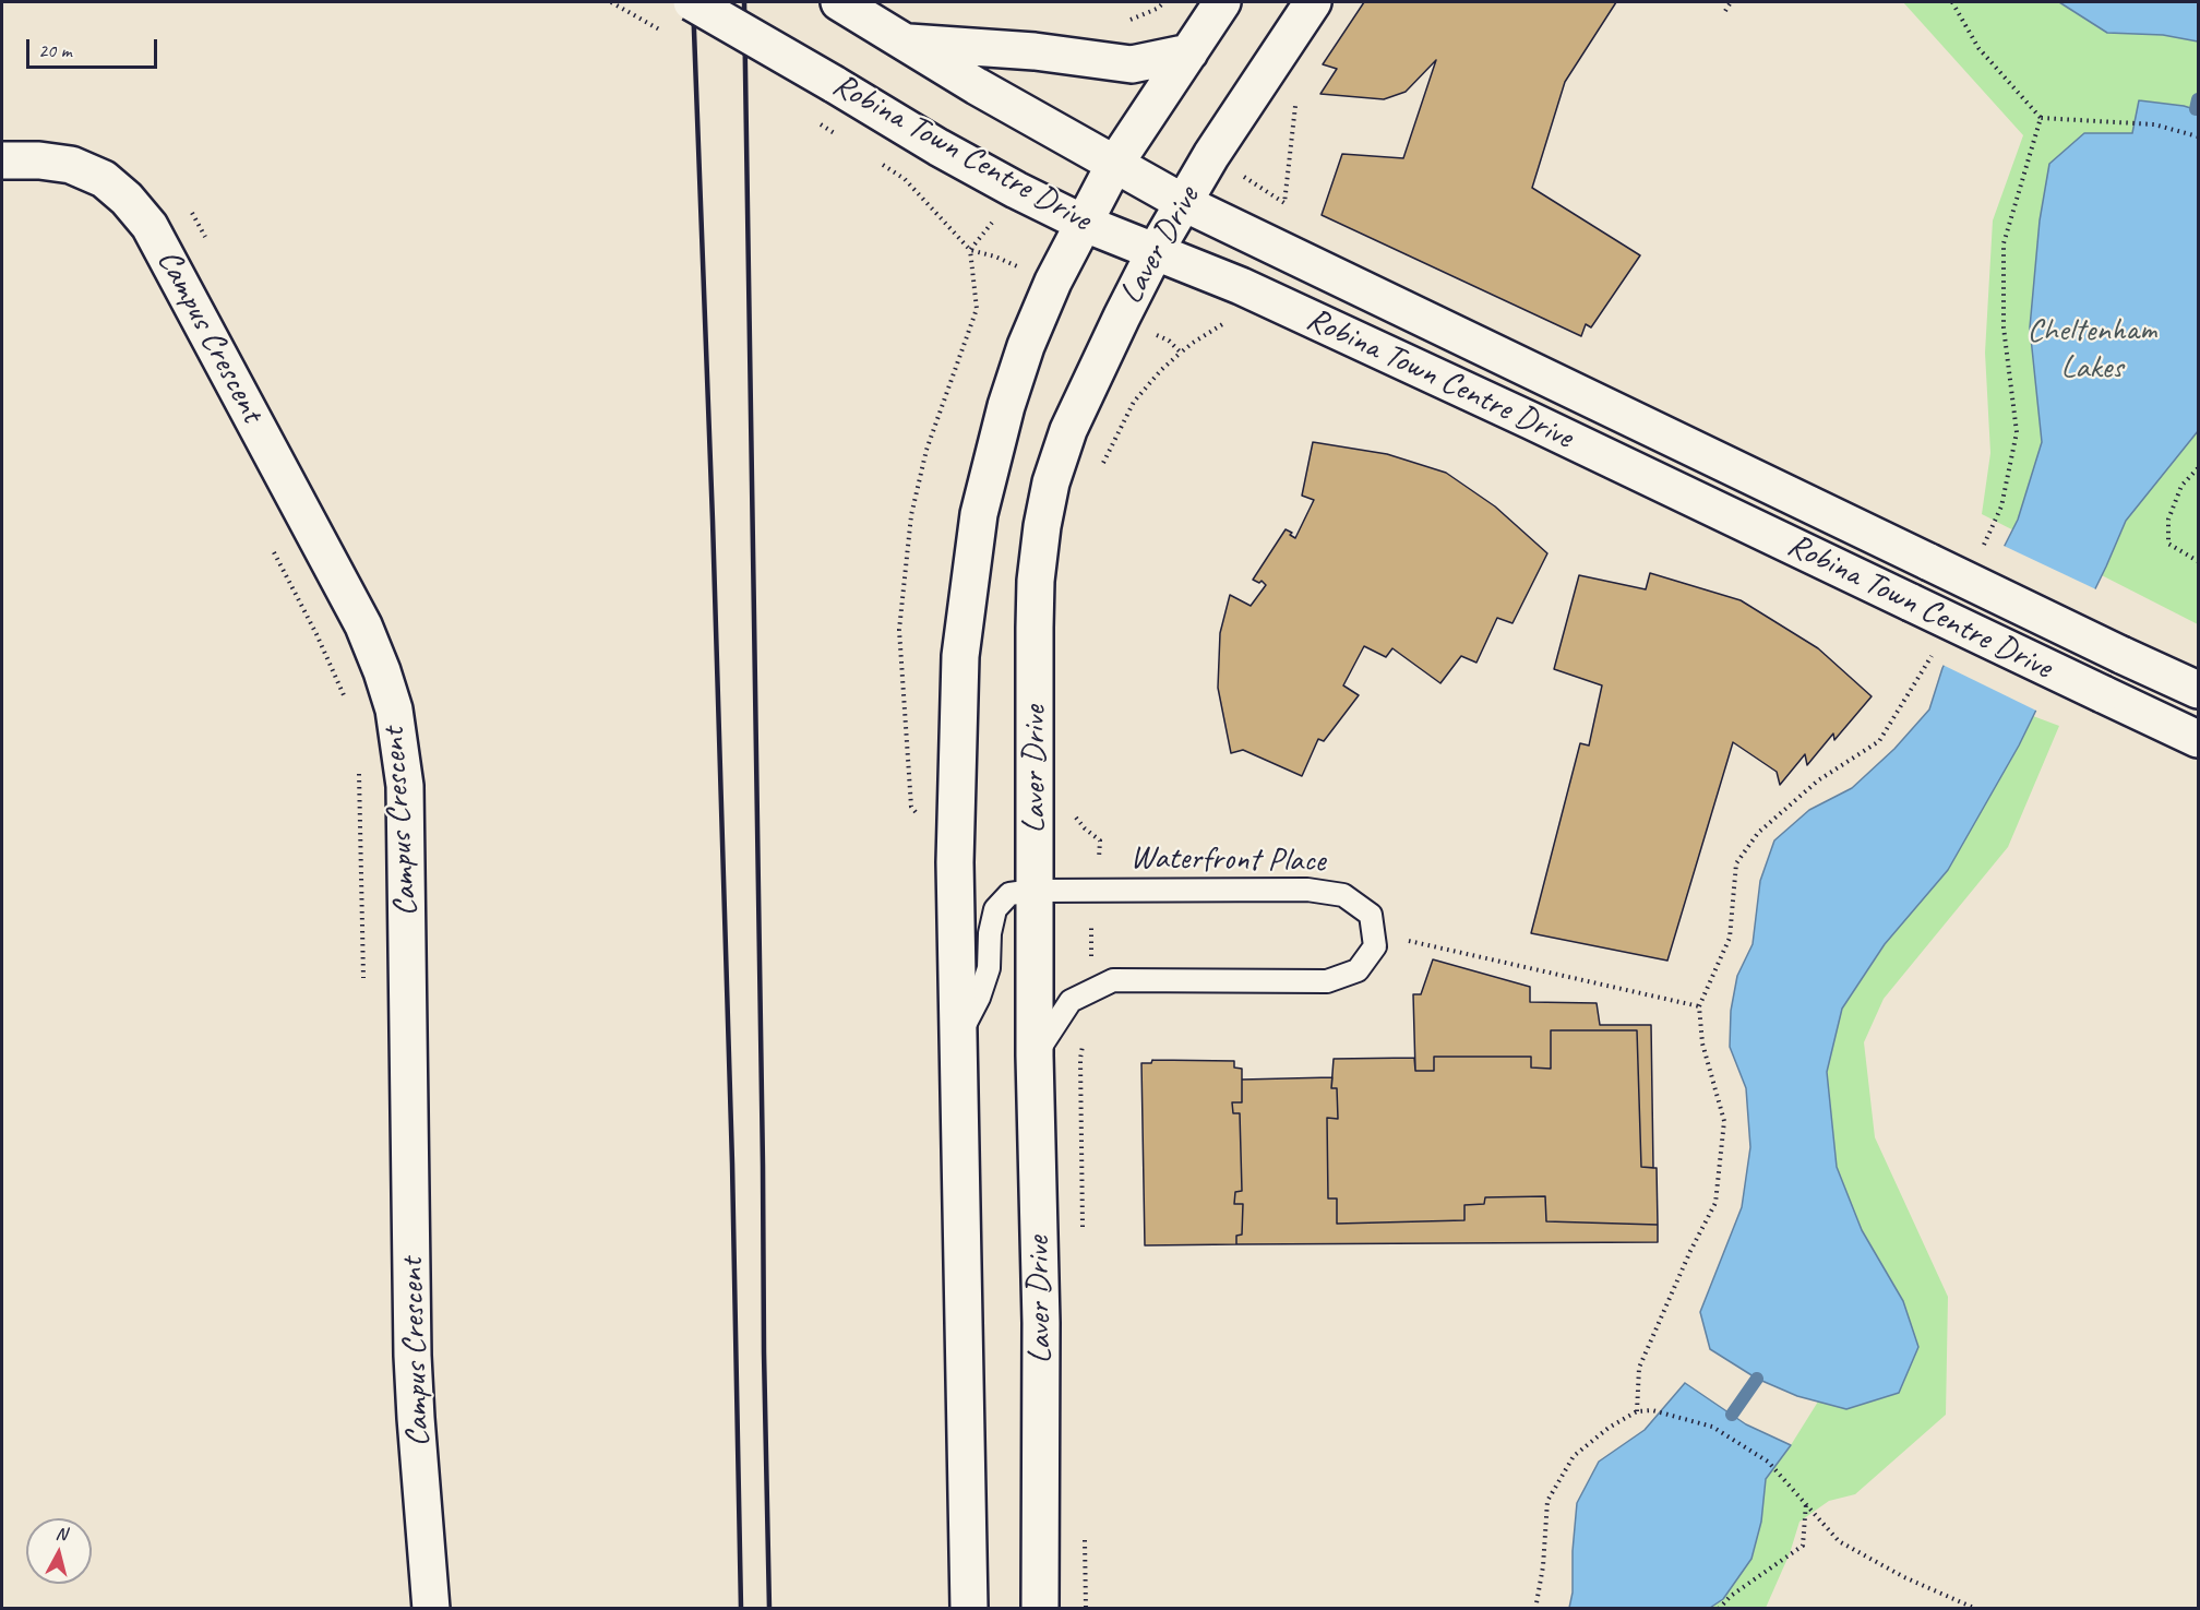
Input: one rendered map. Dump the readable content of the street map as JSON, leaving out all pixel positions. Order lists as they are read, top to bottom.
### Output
{
  "streets": {
    "street": ["Robina Town Centre Drive", "Laver Drive", "Campus Crescent"],
    "lane": ["Waterfront Place"]
  },
  "crossings": [
    ["Robina Town Centre Drive", "Laver Drive"],
    ["Laver Drive", "Waterfront Place"]
  ],
  "parks": ["Cheltenham Lakes"],
  "scale_bar": "20 m",
  "north": "top"
}
